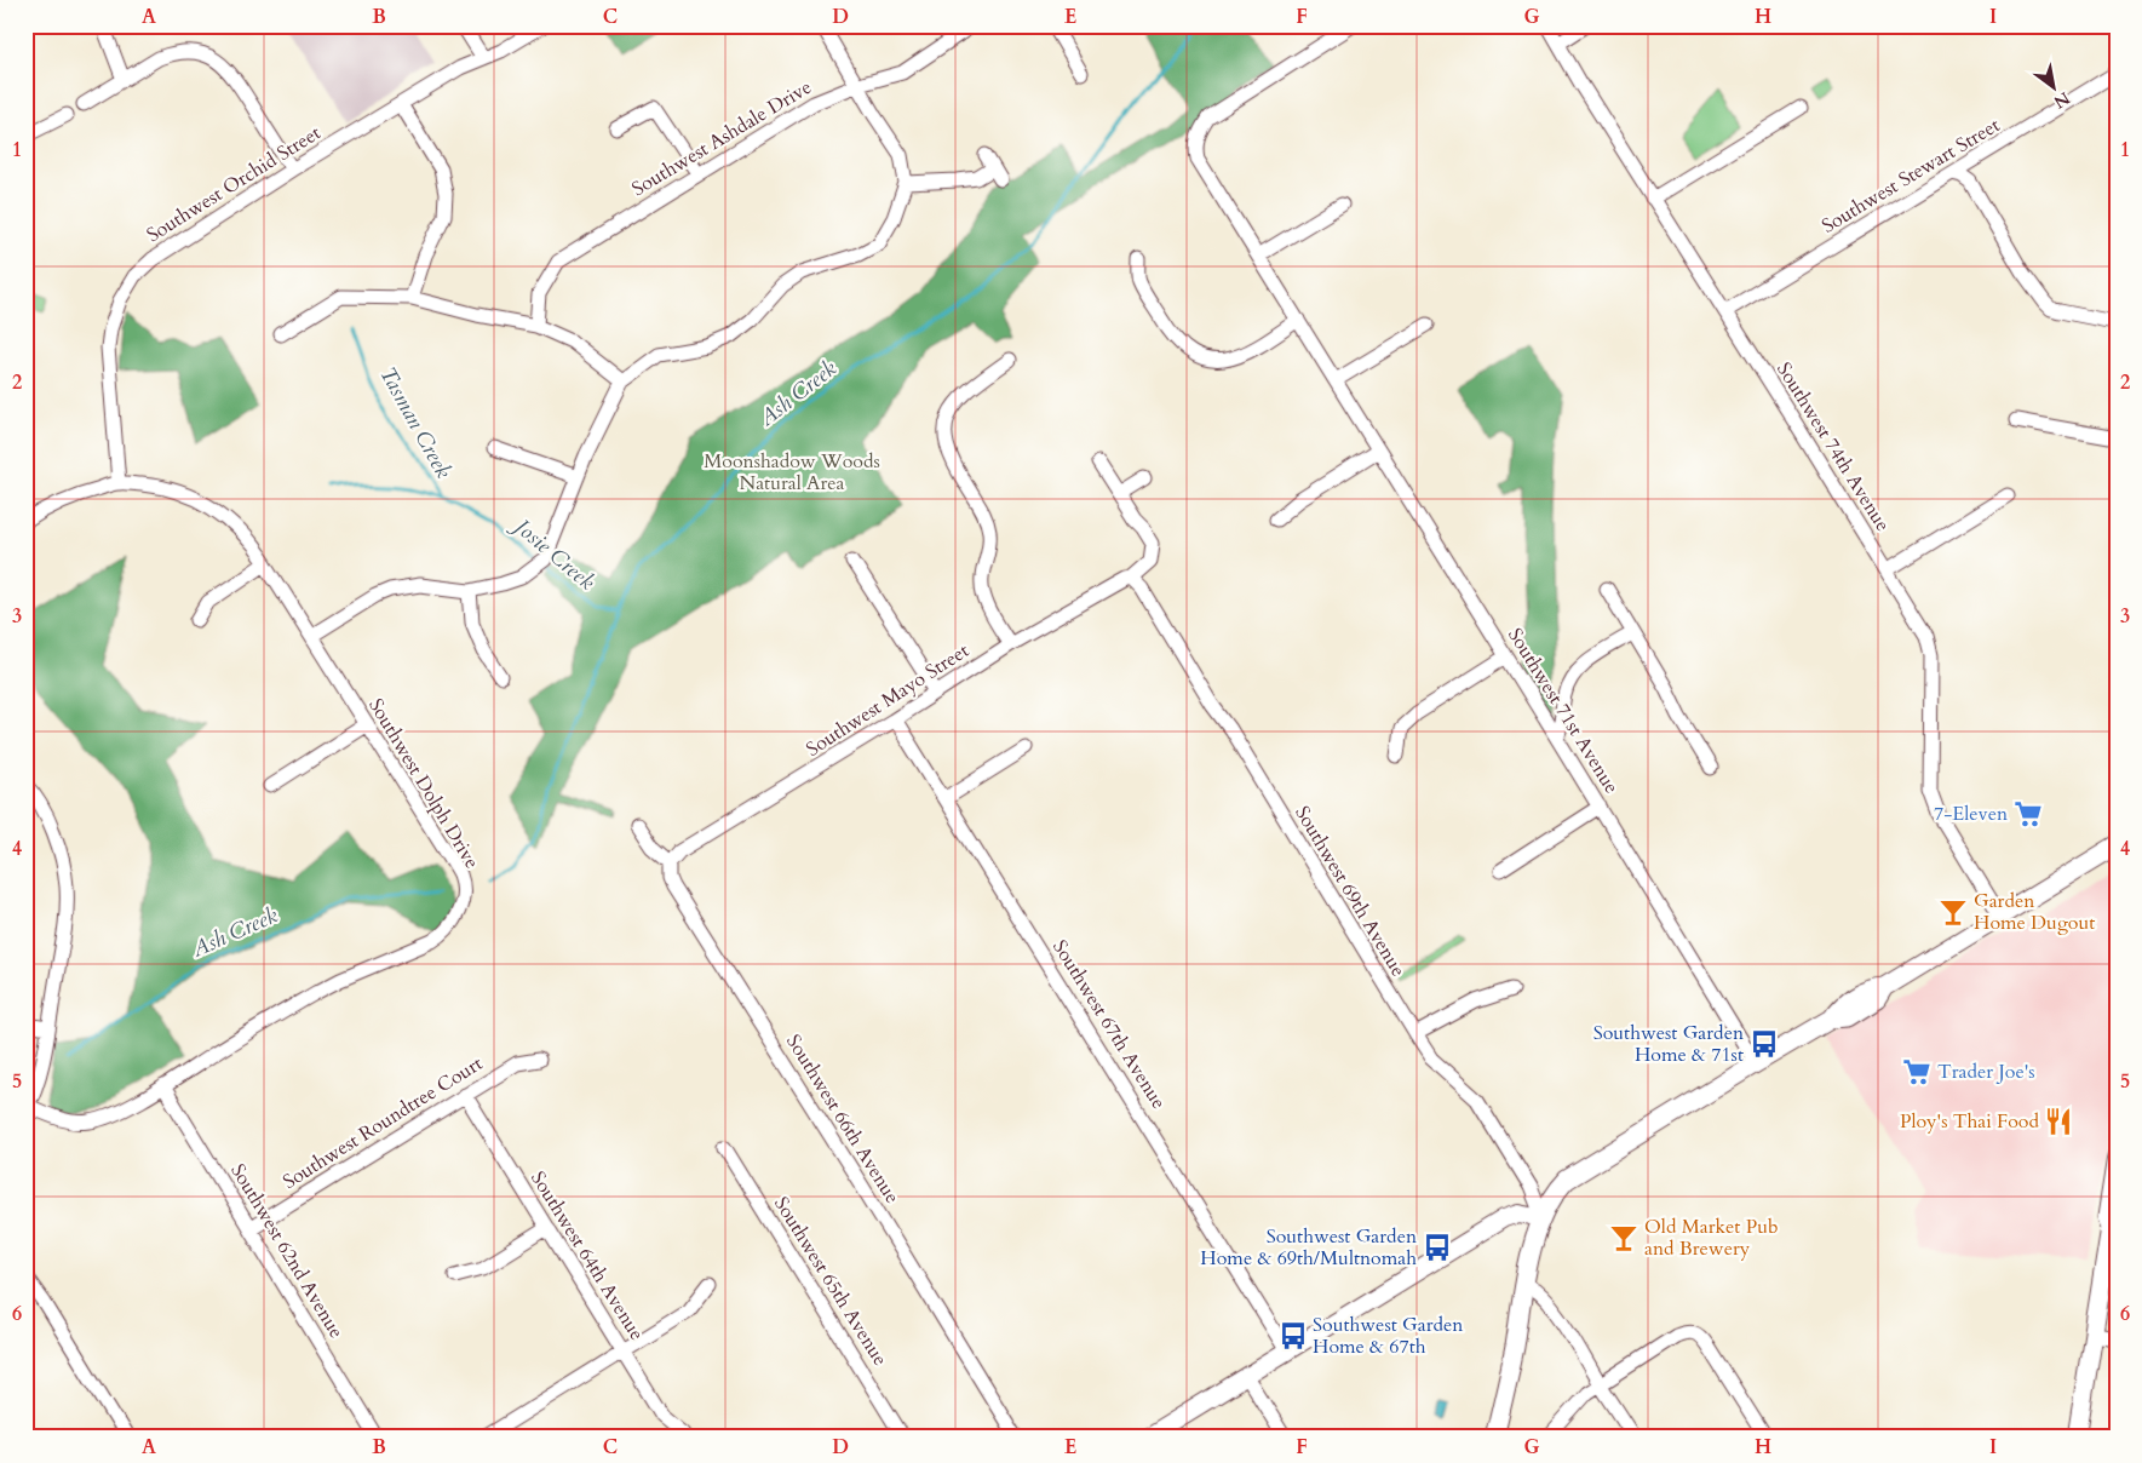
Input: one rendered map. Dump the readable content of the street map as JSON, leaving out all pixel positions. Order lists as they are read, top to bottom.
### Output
{
  "streets": {
    "street": [
      "Southwest Ashdale Drive",
      "Southwest Stewart Street",
      "Southwest Orchid Street",
      "Southwest 74th Avenue",
      "Southwest Mayo Street",
      "Southwest 71st Avenue",
      "Southwest Dolph Drive",
      "Southwest 69th Avenue",
      "Southwest 67th Avenue",
      "Southwest 66th Avenue",
      "Southwest Roundtree Court",
      "Southwest 62nd Avenue",
      "Southwest 64th Avenue",
      "Southwest 65th Avenue"
    ]
  },
  "crossings": [
    ["Southwest Stewart Street", "Southwest 74th Avenue"],
    ["Southwest Orchid Street", "Southwest Dolph Drive"],
    ["Southwest Mayo Street", "Southwest 69th Avenue"],
    ["Southwest Mayo Street", "Southwest 67th Avenue"],
    ["Southwest Mayo Street", "Southwest 66th Avenue"],
    ["Southwest Dolph Drive", "Southwest 62nd Avenue"],
    ["Southwest Roundtree Court", "Southwest 62nd Avenue"],
    ["Southwest Roundtree Court", "Southwest 64th Avenue"]
  ],
  "water": ["Ash Creek", "Tasman Creek", "Josie Creek"],
  "parks": ["Moonshadow Woods Natural Area"],
  "places": {
    "supermarket": ["7-Eleven", "Trader Joe's"],
    "bar": ["Garden Home Dugout", "Old Market Pub and Brewery"],
    "bus stop": ["Southwest Garden Home & 71st", "Southwest Garden Home & 69th/Multnomah", "Southwest Garden Home & 67th"],
    "restaurant": ["Ploy's Thai Food"]
  },
  "north": "bottom right",
  "grid": {
    "columns": [
      "A",
      "B",
      "C",
      "D",
      "E",
      "F",
      "G",
      "H",
      "I"
    ],
    "rows": [
      "1",
      "2",
      "3",
      "4",
      "5",
      "6"
    ]
  }
}
